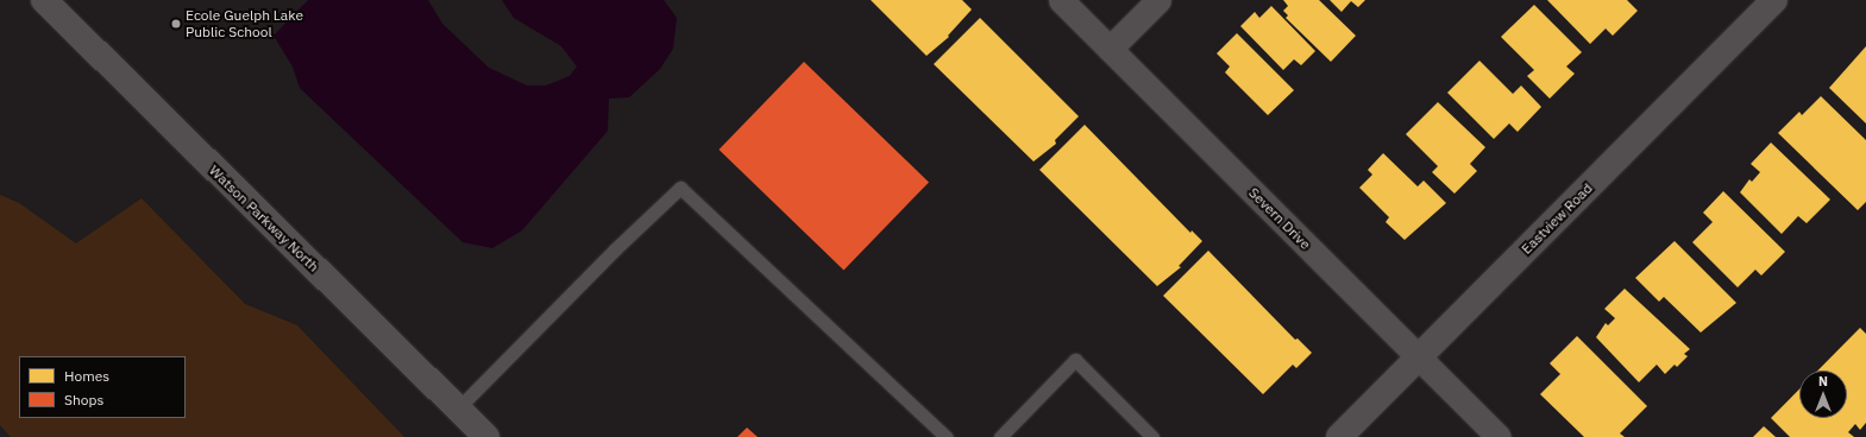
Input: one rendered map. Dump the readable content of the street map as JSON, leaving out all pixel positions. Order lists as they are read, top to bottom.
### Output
{
  "streets": {
    "main road": ["Watson Parkway North", "Eastview Road"],
    "street": ["Severn Drive"]
  },
  "crossings": [
    ["Severn Drive", "Eastview Road"]
  ],
  "places": ["Ecole Guelph Lake Public School"],
  "legend": ["Homes", "Shops"],
  "north": "top"
}
